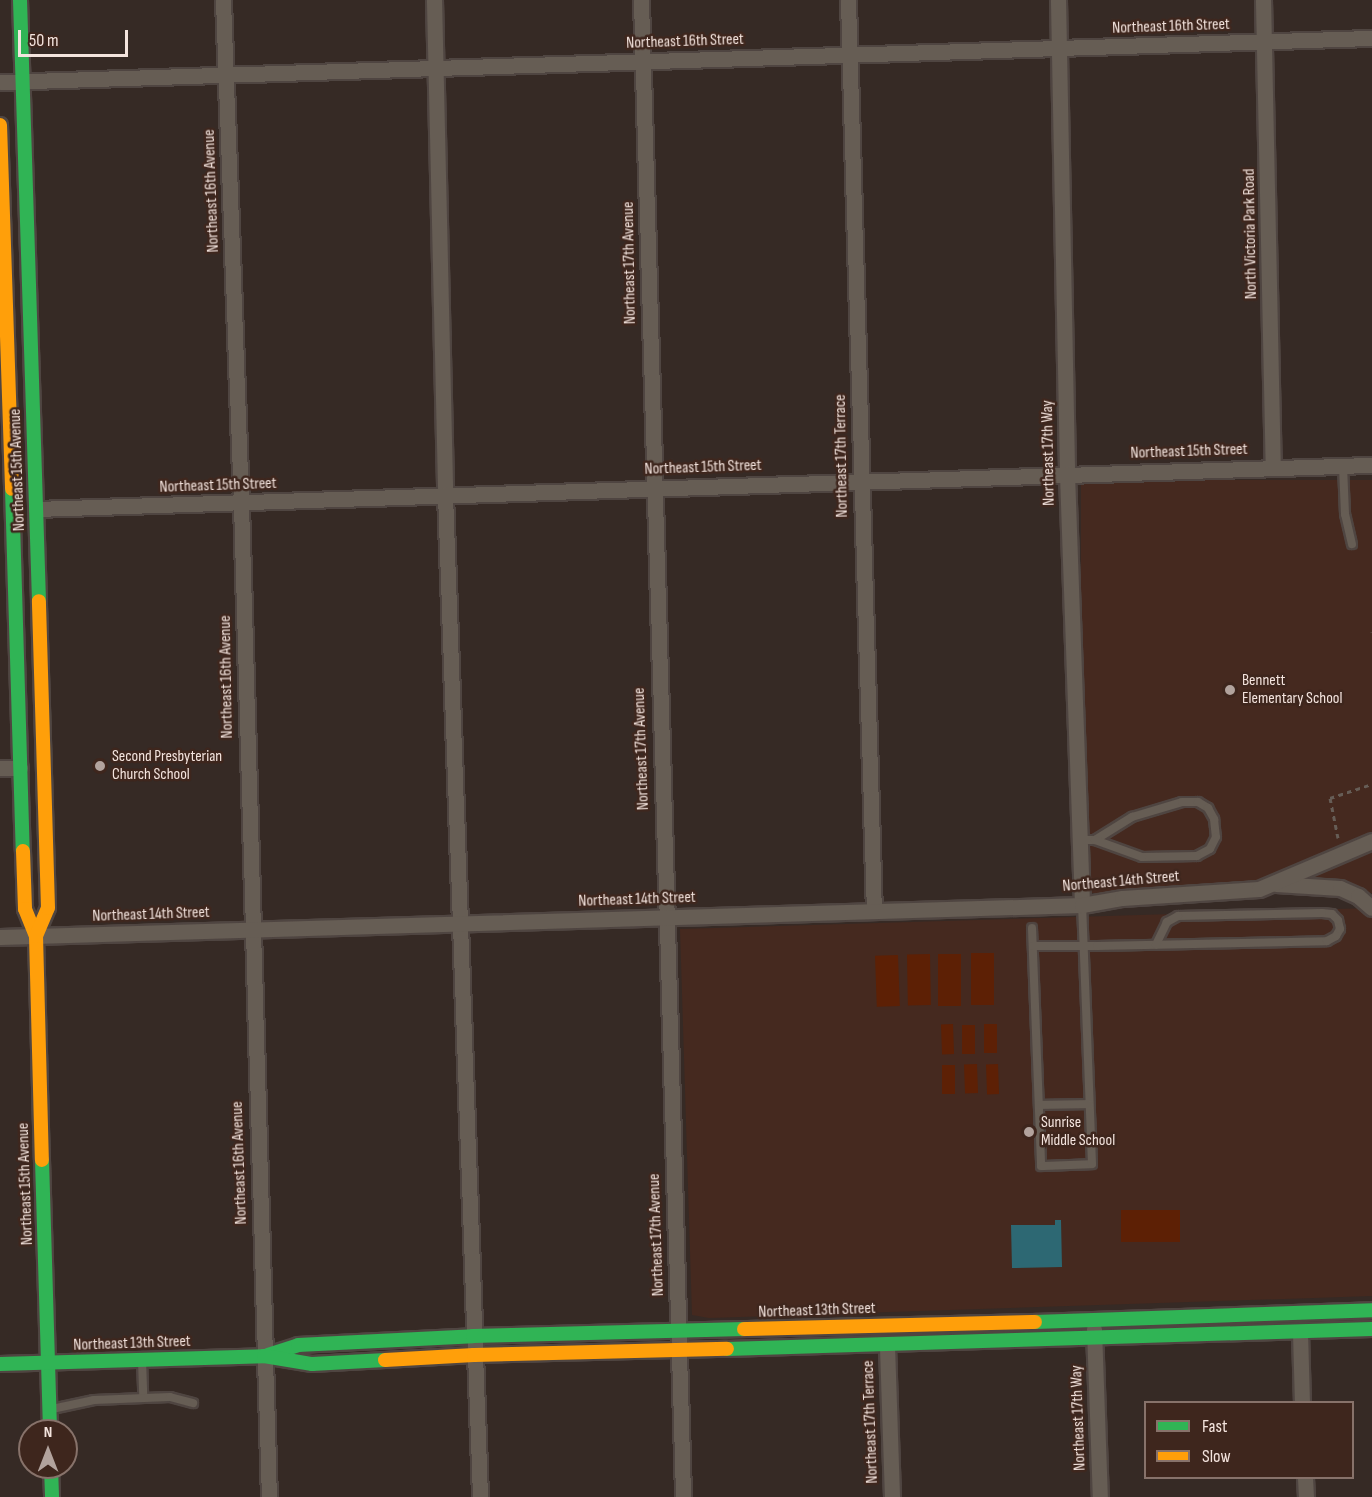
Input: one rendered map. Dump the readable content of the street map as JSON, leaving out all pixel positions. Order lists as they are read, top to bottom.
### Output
{
  "streets": {
    "street": [
      "Northeast 16th Street",
      "Northeast 16th Avenue",
      "North Victoria Park Road",
      "Northeast 17th Avenue",
      "Northeast 15th Street",
      "Northeast 17th Way",
      "Northeast 17th Terrace",
      "Northeast 15th Avenue",
      "Northeast 14th Street",
      "Northeast 13th Street"
    ]
  },
  "crossings": [
    ["Northeast 16th Street", "Northeast 16th Avenue"],
    ["Northeast 16th Street", "North Victoria Park Road"],
    ["Northeast 16th Street", "Northeast 17th Avenue"],
    ["Northeast 16th Street", "Northeast 17th Way"],
    ["Northeast 16th Street", "Northeast 17th Terrace"],
    ["Northeast 16th Street", "Northeast 15th Avenue"],
    ["Northeast 16th Avenue", "Northeast 15th Street"],
    ["Northeast 16th Avenue", "Northeast 14th Street"],
    ["Northeast 16th Avenue", "Northeast 13th Street"],
    ["North Victoria Park Road", "Northeast 15th Street"],
    ["Northeast 17th Avenue", "Northeast 15th Street"],
    ["Northeast 17th Avenue", "Northeast 14th Street"],
    ["Northeast 17th Avenue", "Northeast 13th Street"],
    ["Northeast 15th Street", "Northeast 17th Way"],
    ["Northeast 15th Street", "Northeast 17th Terrace"],
    ["Northeast 15th Street", "Northeast 15th Avenue"],
    ["Northeast 17th Way", "Northeast 14th Street"],
    ["Northeast 17th Way", "Northeast 13th Street"],
    ["Northeast 17th Terrace", "Northeast 14th Street"],
    ["Northeast 17th Terrace", "Northeast 13th Street"],
    ["Northeast 15th Avenue", "Northeast 14th Street"],
    ["Northeast 15th Avenue", "Northeast 13th Street"]
  ],
  "places": ["Bennett Elementary School", "Second Presbyterian Church School", "Sunrise Middle School"],
  "legend": ["Fast", "Slow"],
  "scale_bar": "50 m",
  "north": "top"
}
